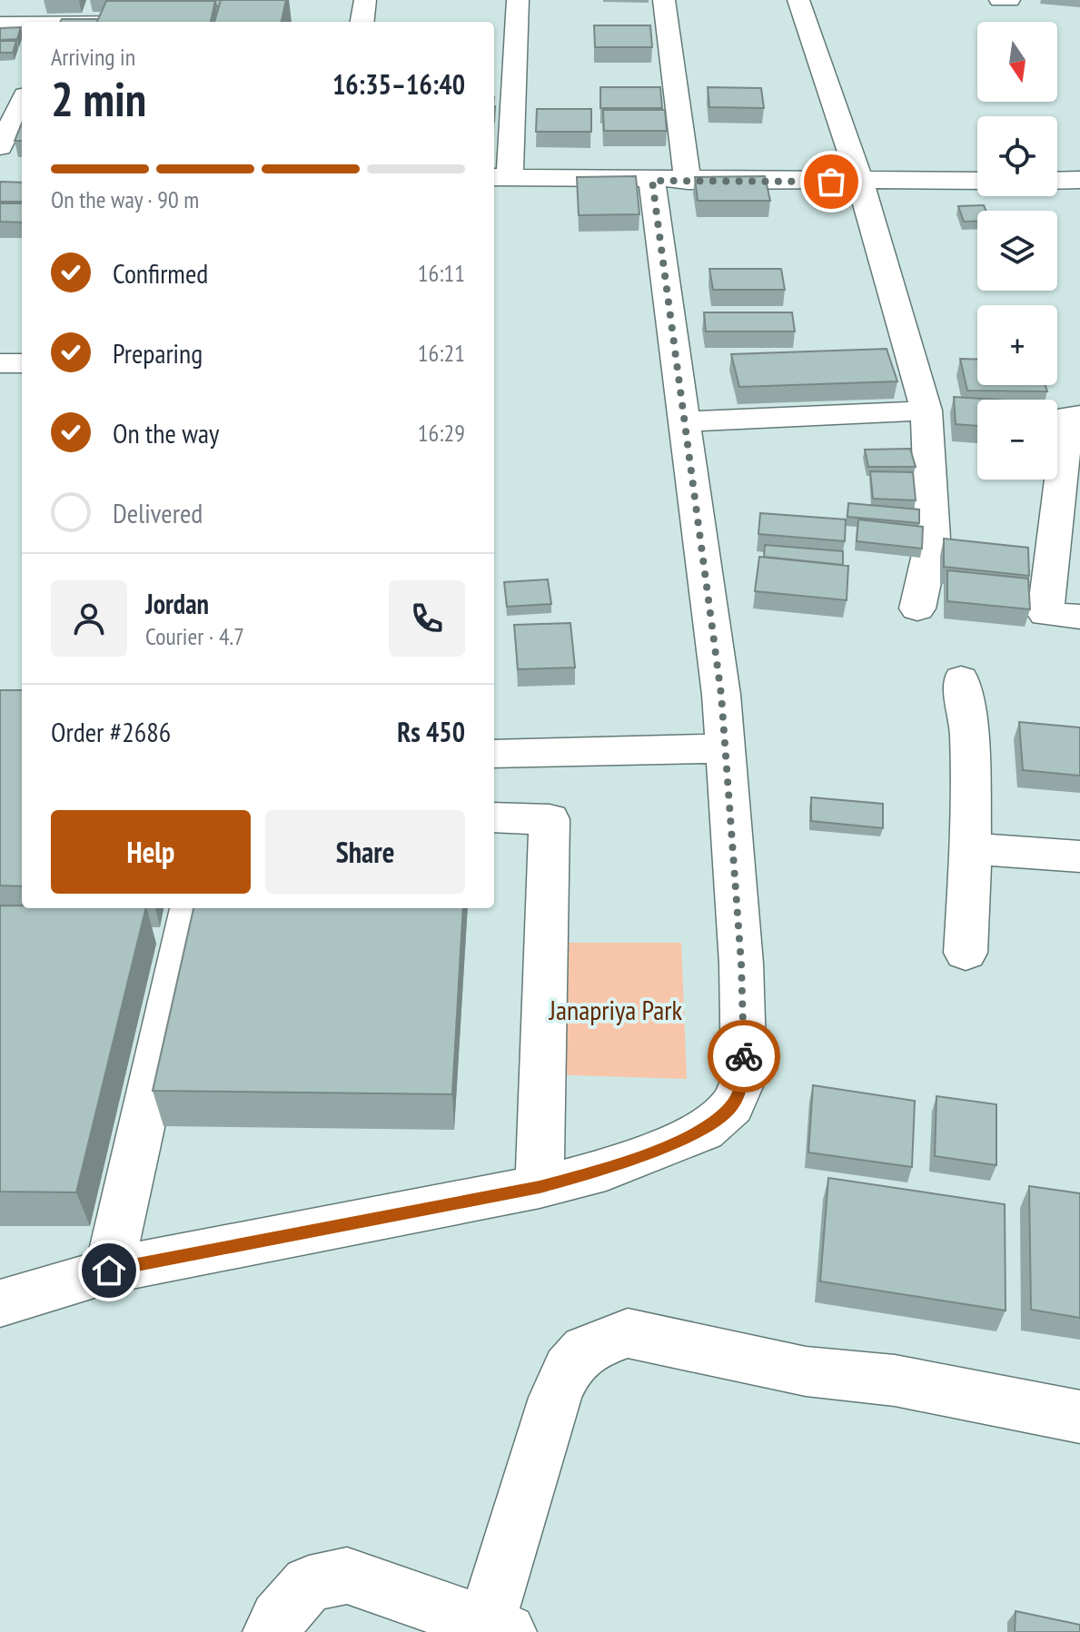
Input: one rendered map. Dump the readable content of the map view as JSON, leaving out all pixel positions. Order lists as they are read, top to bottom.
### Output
{
  "parks": ["Janapriya Park"],
  "north": "bottom",
  "page": {
    "map_buttons": ["+", "−"],
    "heading": ["2 min", "Arriving in", "16:35–16:40"],
    "panel": [
      "Jordan",
      "Courier · 4.7",
      "Order #2686",
      "Rs 450"
    ],
    "bar": "On the way · 90 m",
    "list": [
      ["Confirmed", "16:11"],
      ["Preparing", "16:21"],
      ["On the way", "16:29"],
      "Delivered"
    ],
    "buttons": ["Help", "Share"]
  }
}
